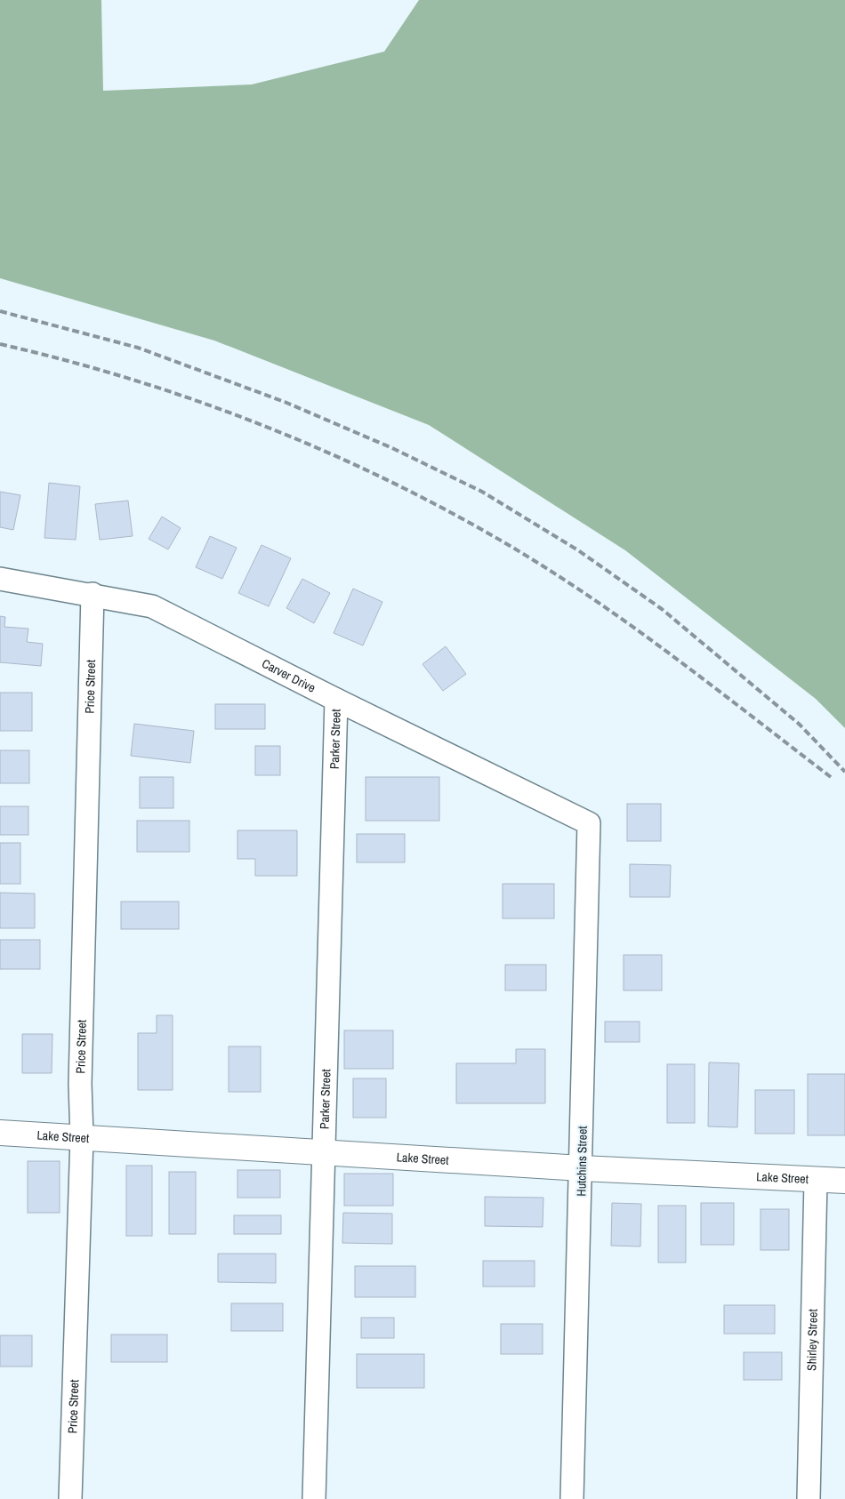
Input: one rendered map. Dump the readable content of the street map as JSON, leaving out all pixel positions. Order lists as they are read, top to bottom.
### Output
{
  "streets": {
    "street": [
      "Carver Drive",
      "Price Street",
      "Parker Street",
      "Lake Street",
      "Hutchins Street",
      "Shirley Street"
    ]
  },
  "crossings": [
    ["Carver Drive", "Price Street"],
    ["Carver Drive", "Parker Street"],
    ["Carver Drive", "Hutchins Street"],
    ["Price Street", "Lake Street"],
    ["Parker Street", "Lake Street"],
    ["Lake Street", "Hutchins Street"],
    ["Lake Street", "Shirley Street"]
  ]
}
